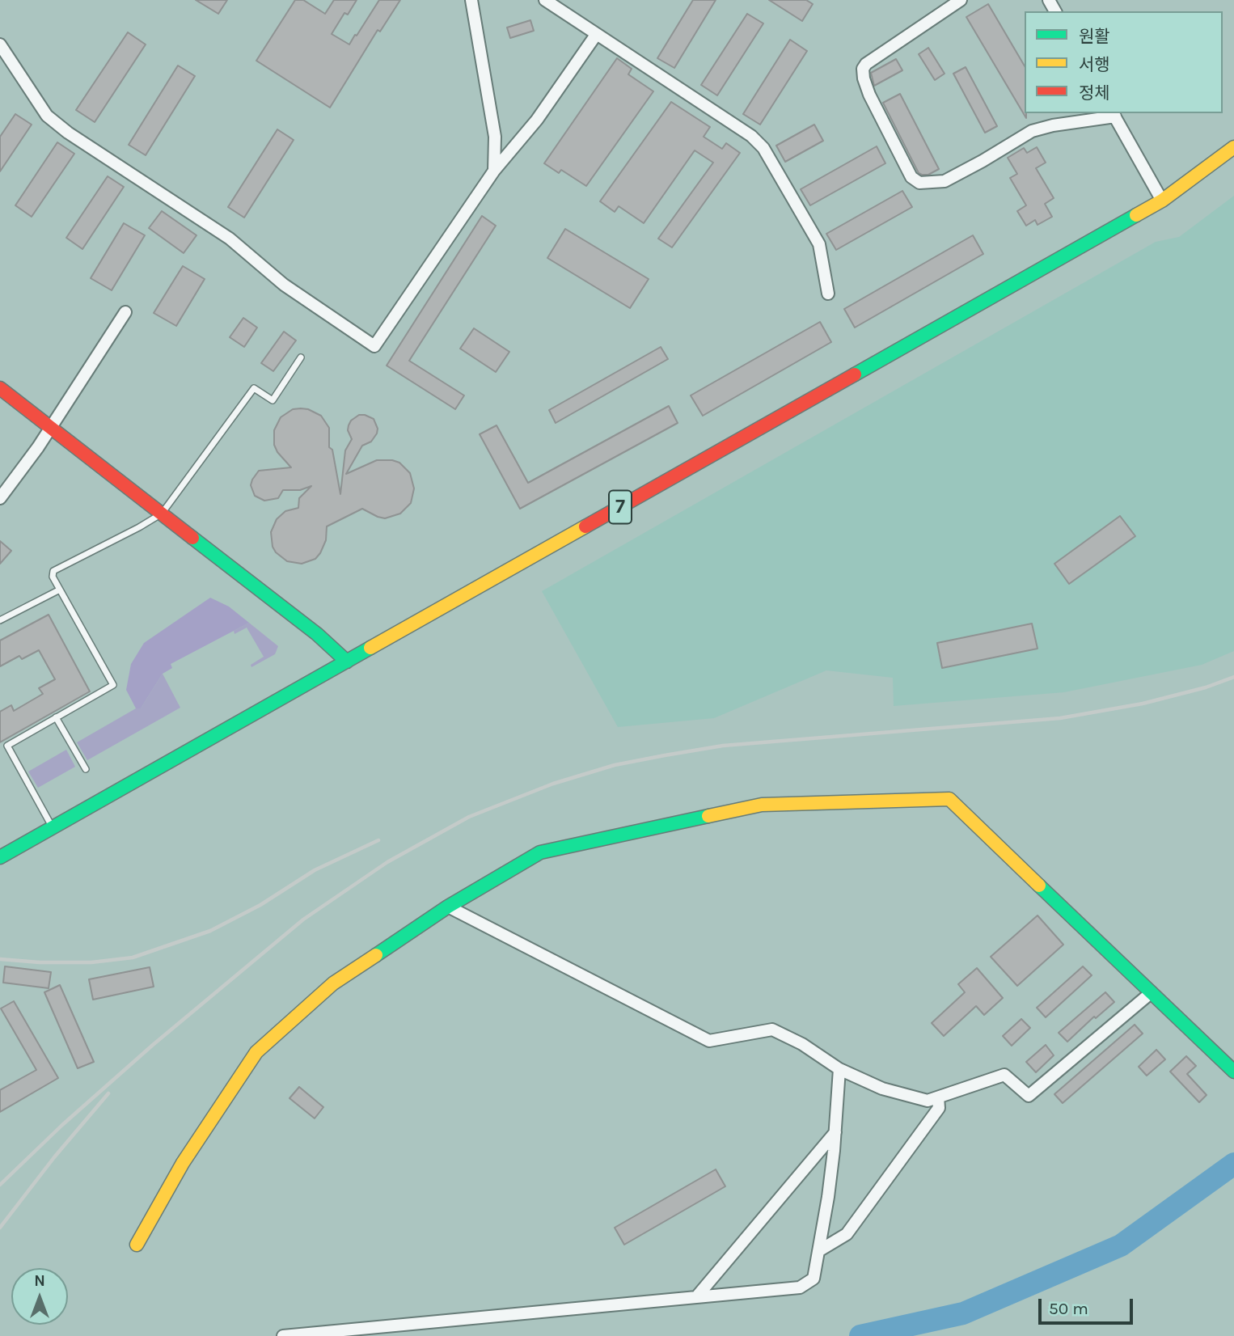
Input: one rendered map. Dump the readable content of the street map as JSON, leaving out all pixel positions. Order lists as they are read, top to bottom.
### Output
{
  "streets": {
    "main road": ["7"]
  },
  "legend": ["원활", "서행", "정체"],
  "scale_bar": "50 m",
  "north": "top"
}
